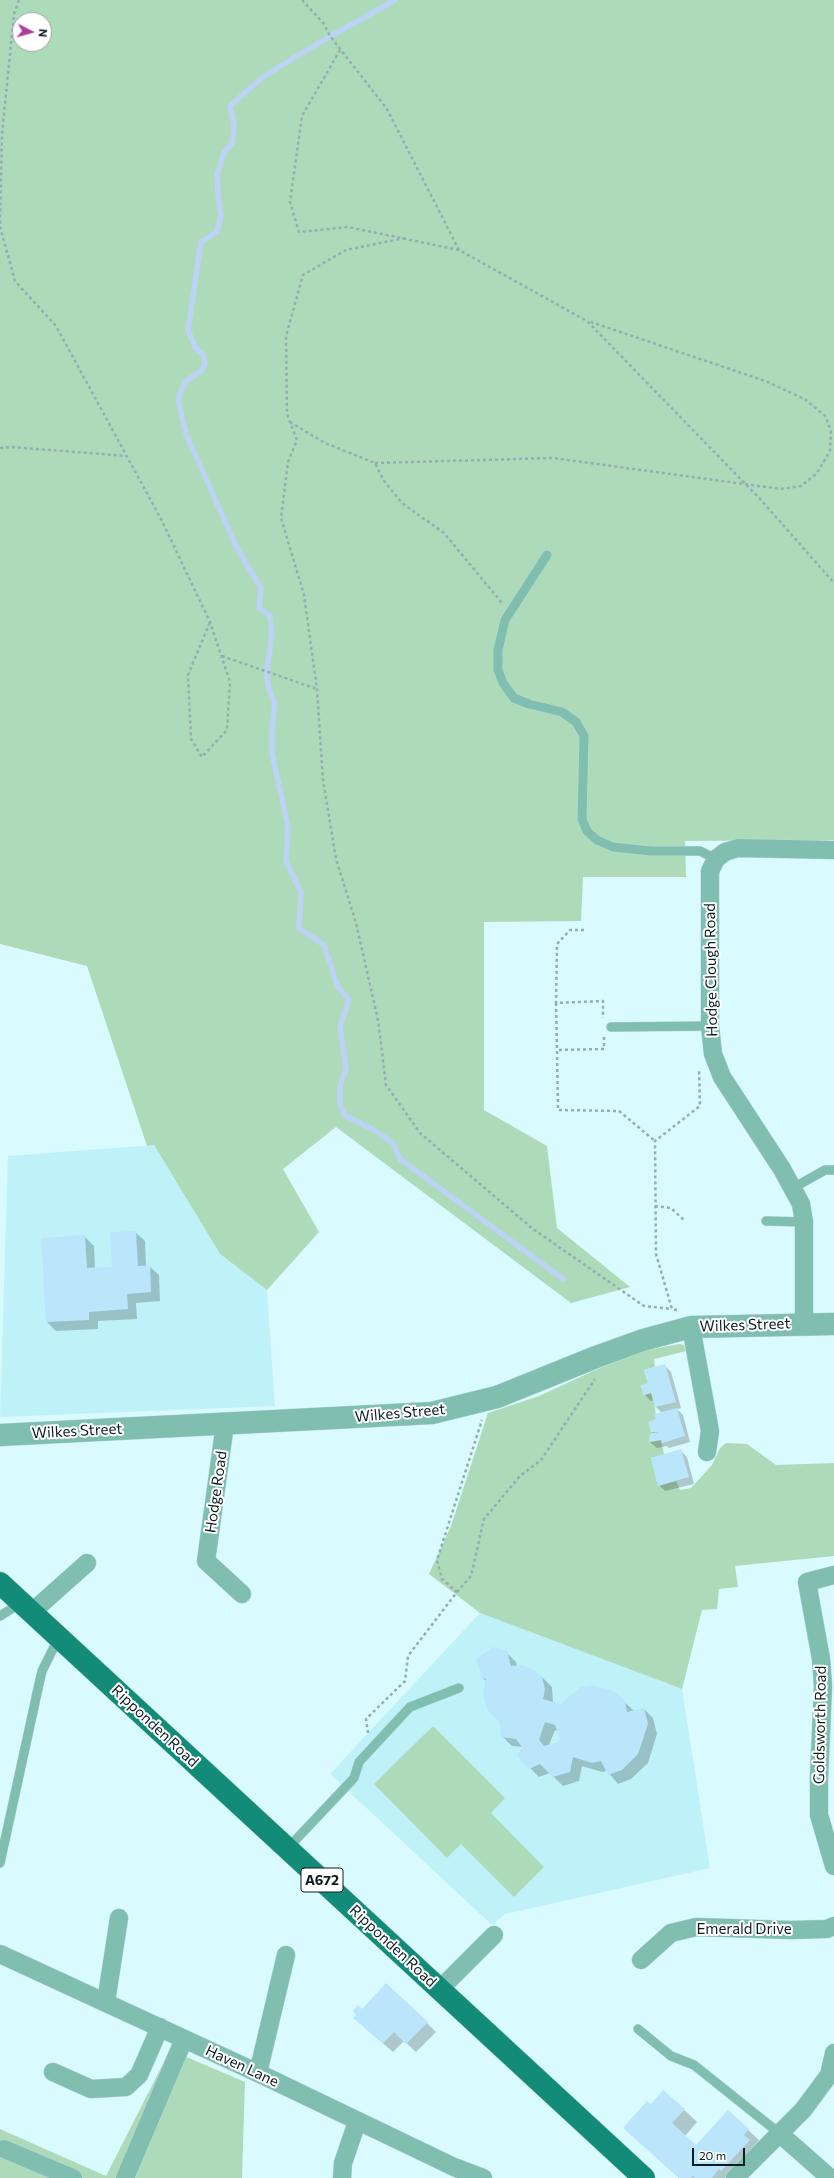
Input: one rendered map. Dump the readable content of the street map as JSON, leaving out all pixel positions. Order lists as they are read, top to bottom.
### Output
{
  "streets": {
    "main road": ["Ripponden Road", "A672"],
    "street": [
      "Hodge Clough Road",
      "Wilkes Street",
      "Hodge Road",
      "Goldsworth Road",
      "Emerald Drive",
      "Haven Lane"
    ]
  },
  "crossings": [
    ["Hodge Clough Road", "Wilkes Street"],
    ["Wilkes Street", "Hodge Road"]
  ],
  "scale_bar": "20 m",
  "north": "right"
}
